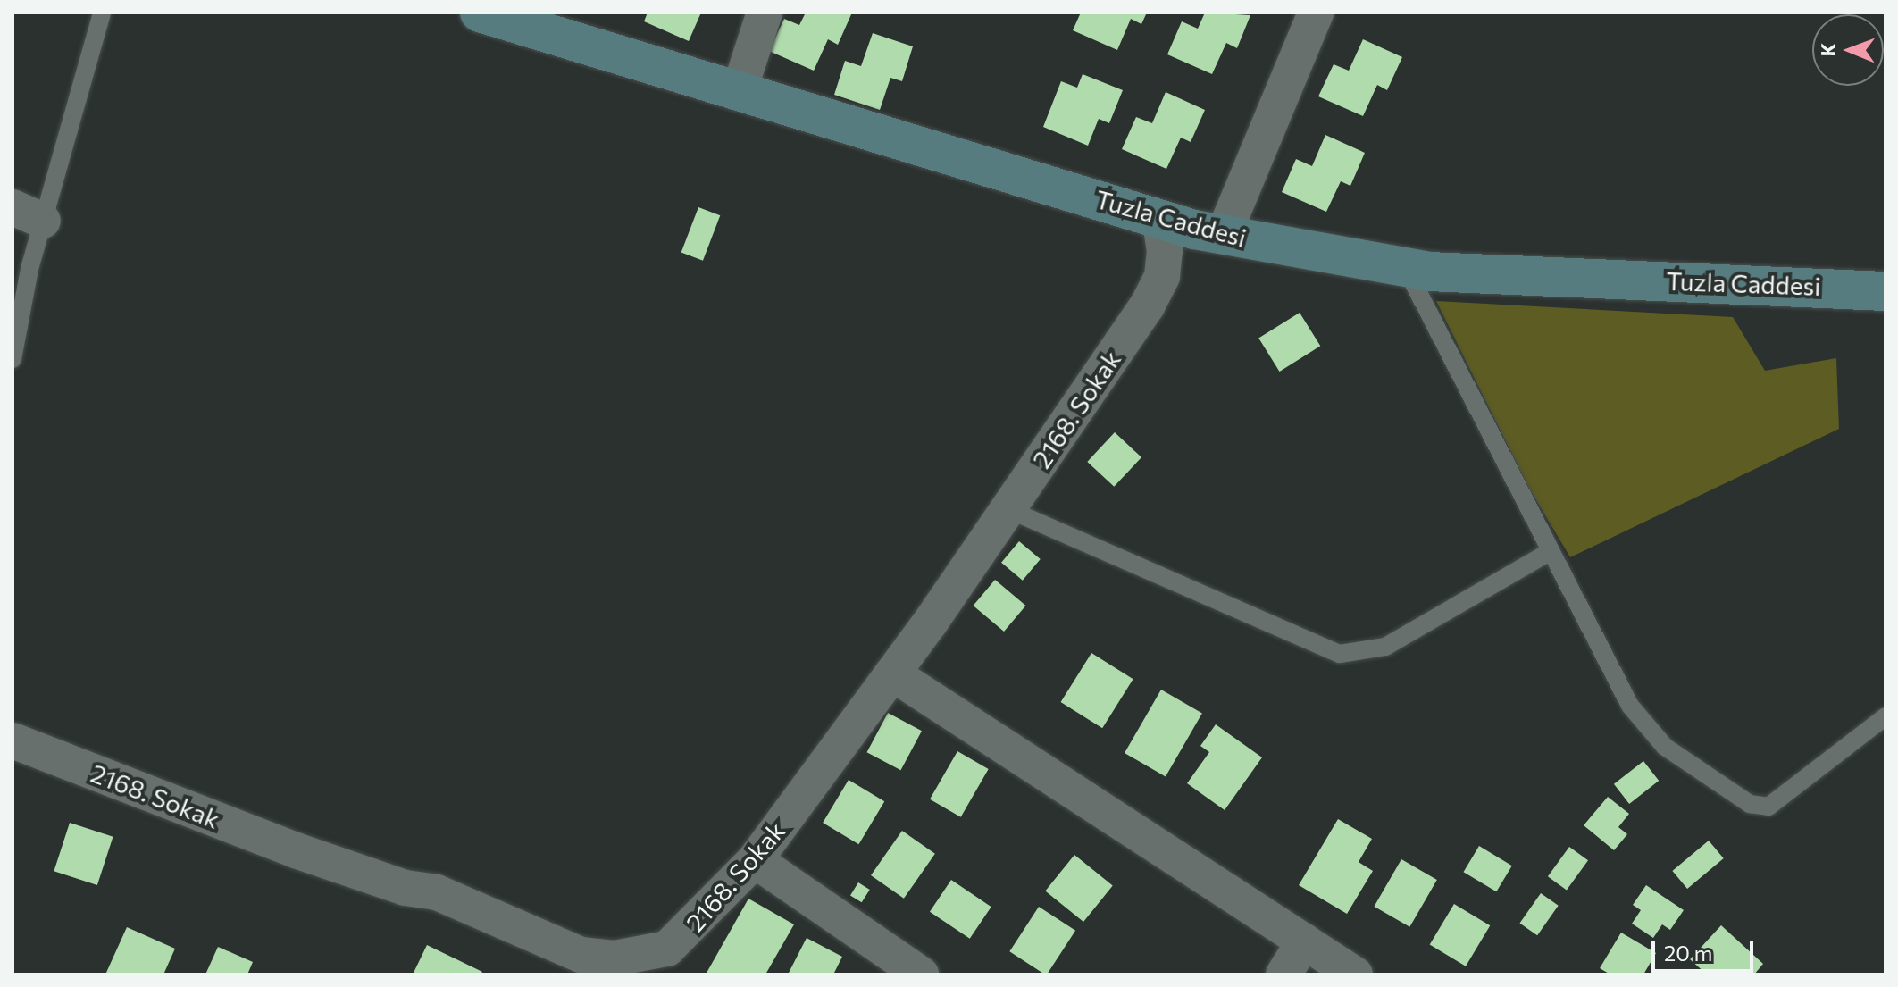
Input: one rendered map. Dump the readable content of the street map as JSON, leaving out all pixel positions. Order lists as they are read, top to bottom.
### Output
{
  "streets": {
    "main road": ["Tuzla Caddesi"],
    "street": ["2168. Sokak"]
  },
  "crossings": [
    ["Tuzla Caddesi", "2168. Sokak"]
  ],
  "scale_bar": "20 m",
  "north": "left"
}
